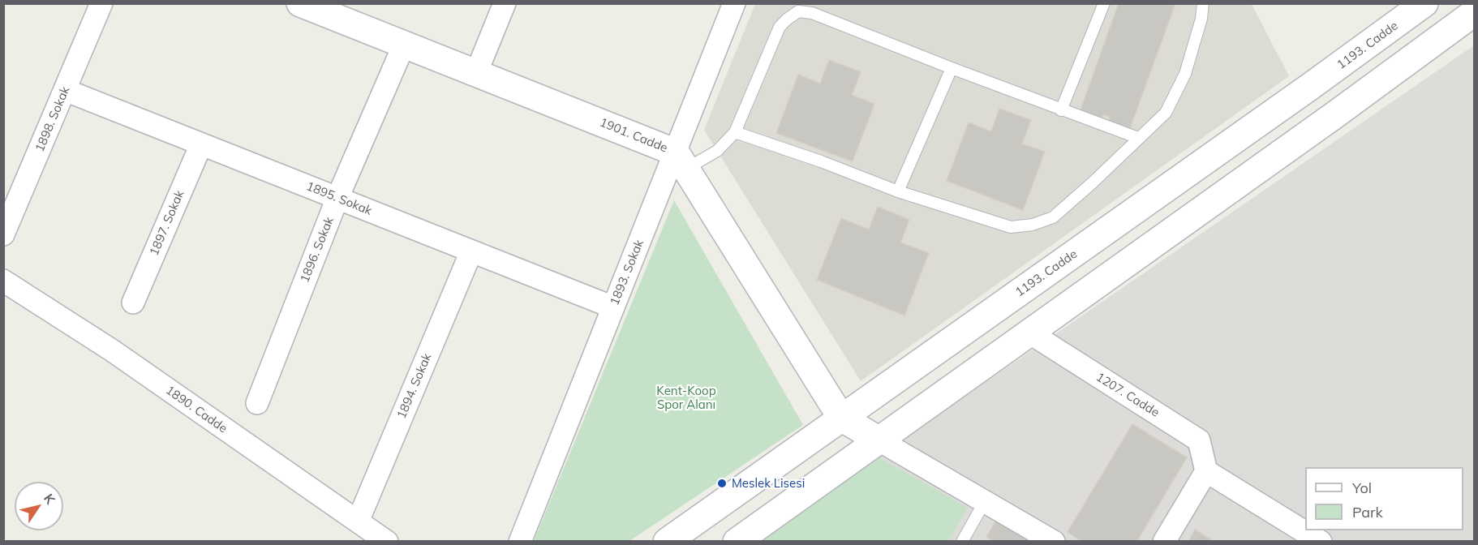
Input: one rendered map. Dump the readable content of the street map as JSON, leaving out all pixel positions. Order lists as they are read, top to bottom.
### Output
{
  "streets": {
    "main road": ["1193. Cadde", "1901. Cadde"],
    "street": [
      "1898. Sokak",
      "1895. Sokak",
      "1897. Sokak",
      "1896. Sokak",
      "1893. Sokak",
      "1894. Sokak",
      "1207. Cadde",
      "1890. Cadde"
    ]
  },
  "crossings": [
    ["1898. Sokak", "1895. Sokak"],
    ["1901. Cadde", "1896. Sokak"],
    ["1901. Cadde", "1893. Sokak"],
    ["1895. Sokak", "1897. Sokak"],
    ["1895. Sokak", "1896. Sokak"],
    ["1895. Sokak", "1893. Sokak"],
    ["1895. Sokak", "1894. Sokak"],
    ["1894. Sokak", "1890. Cadde"]
  ],
  "parks": ["Kent-Koop Spor Alanı"],
  "places": ["Meslek Lisesi"],
  "legend": ["Yol", "Park"],
  "north": "top right"
}
